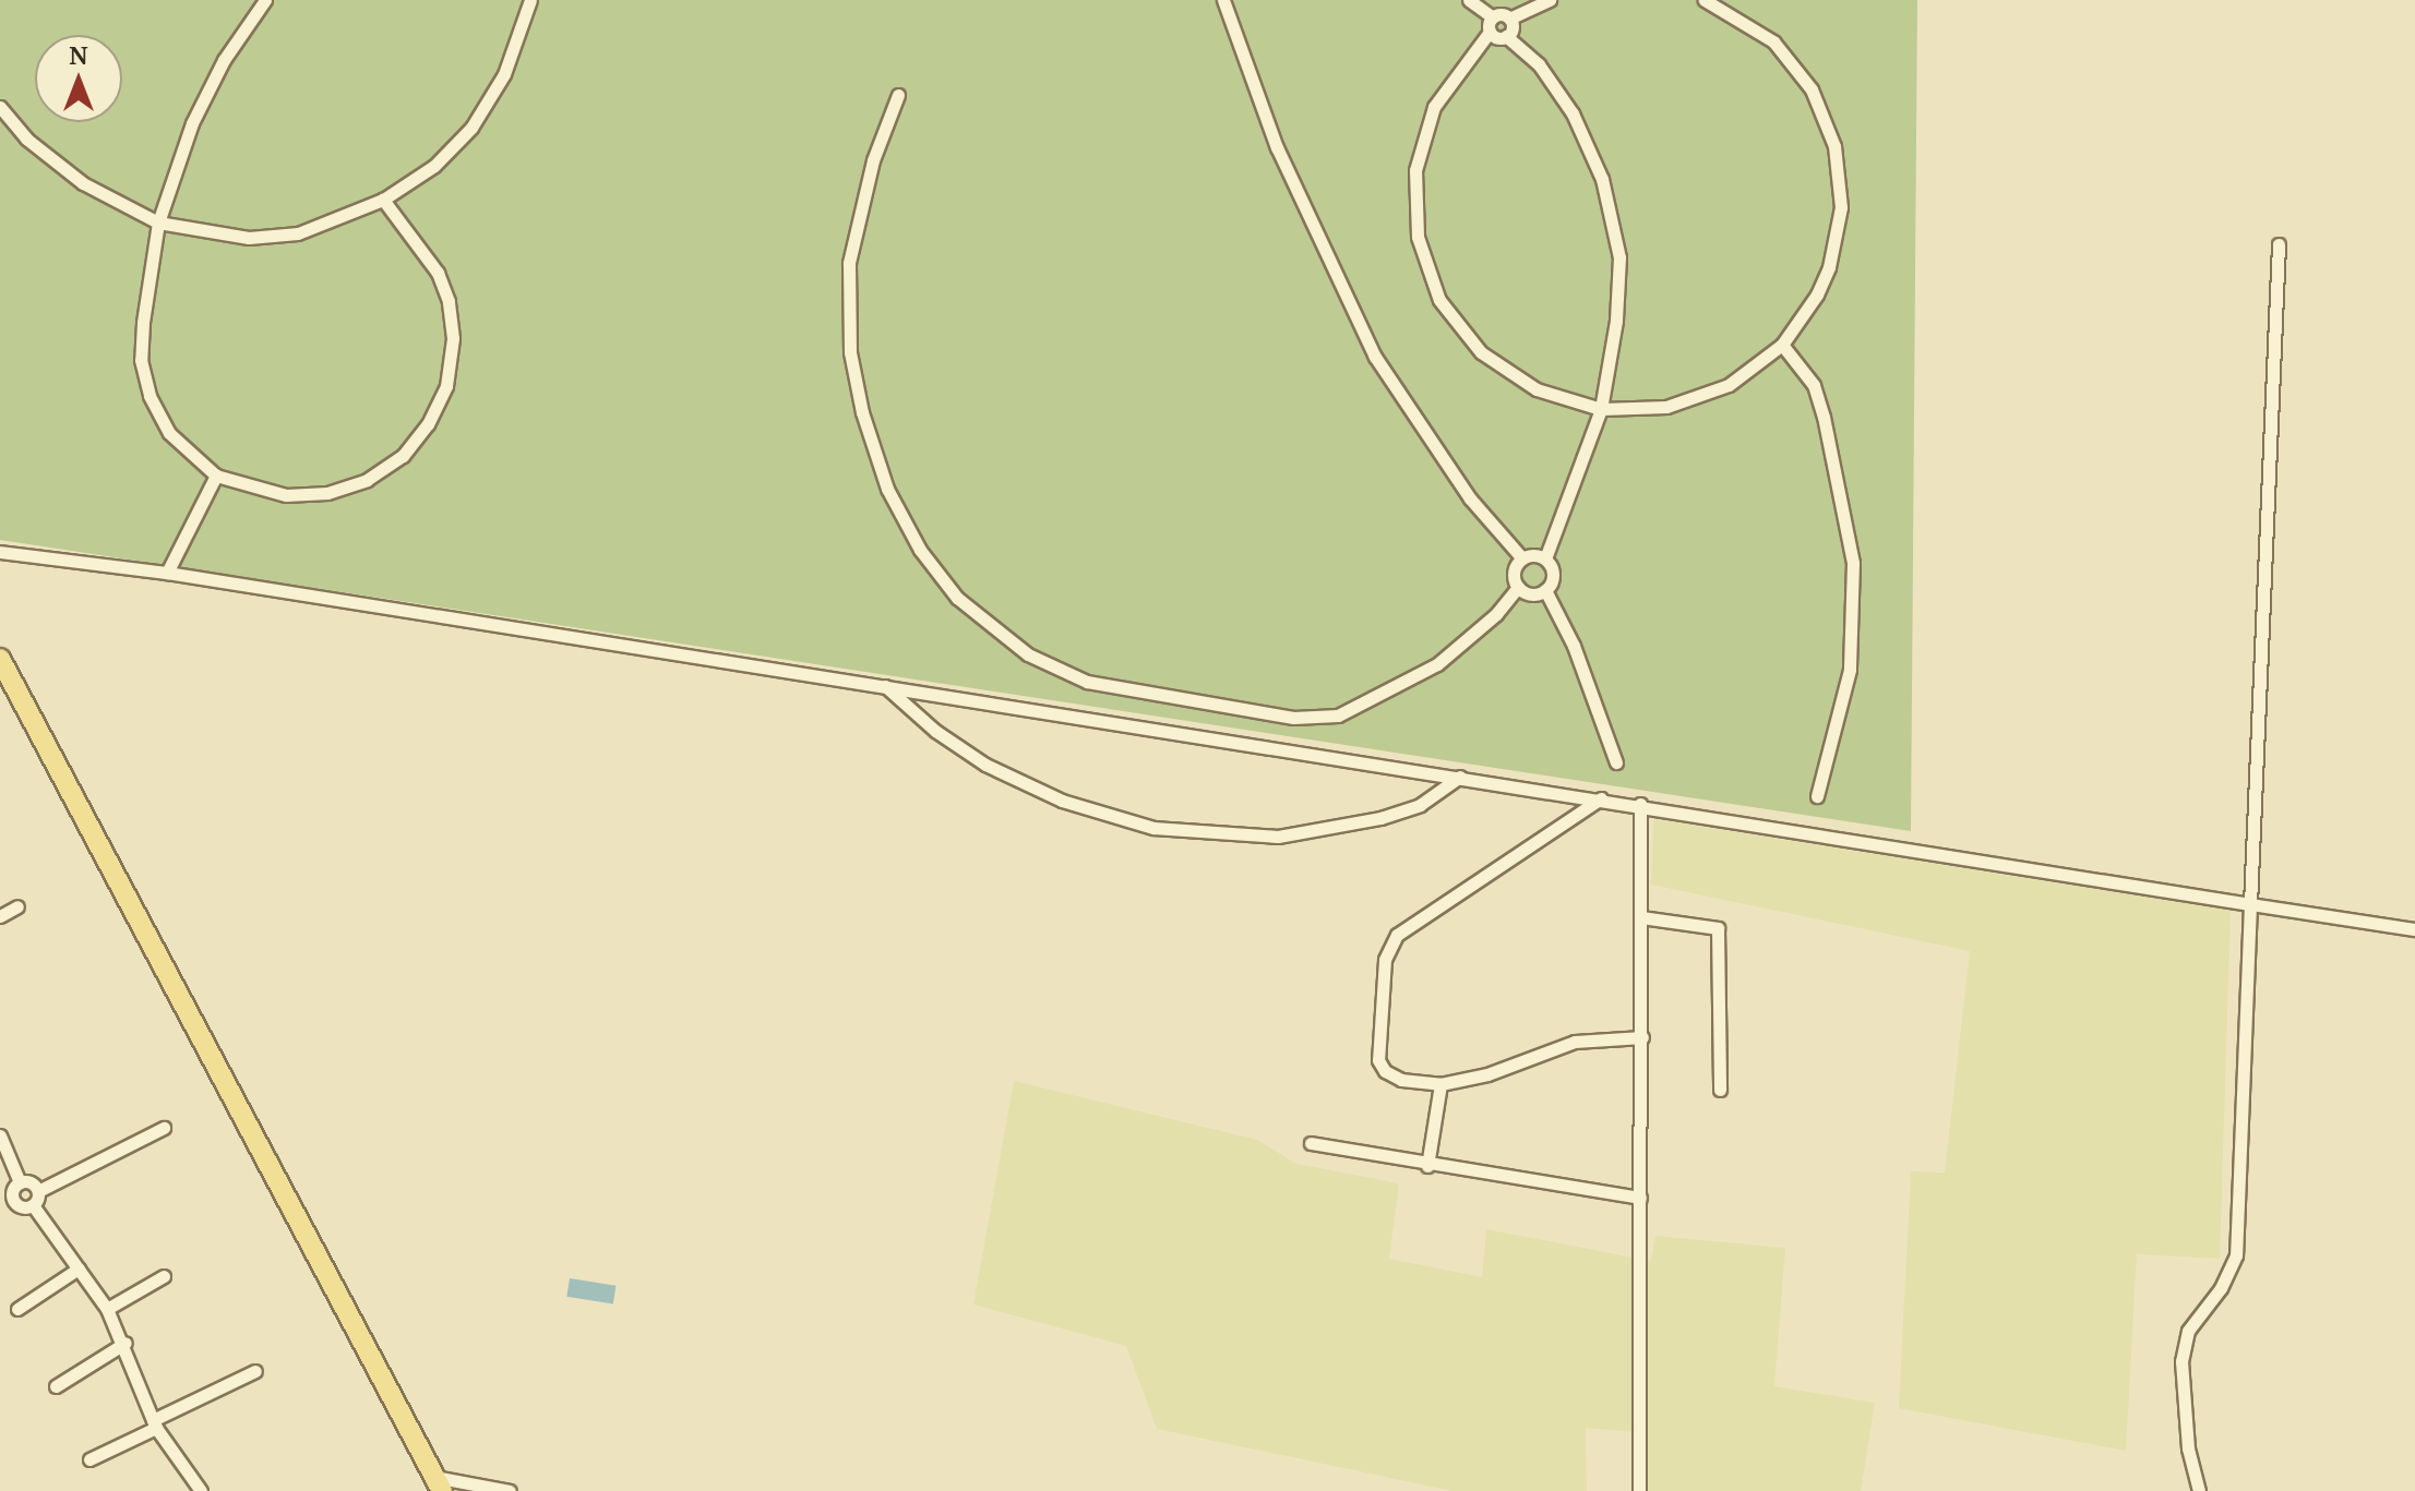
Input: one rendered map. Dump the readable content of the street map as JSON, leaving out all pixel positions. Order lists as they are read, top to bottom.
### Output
{
  "north": "top"
}
